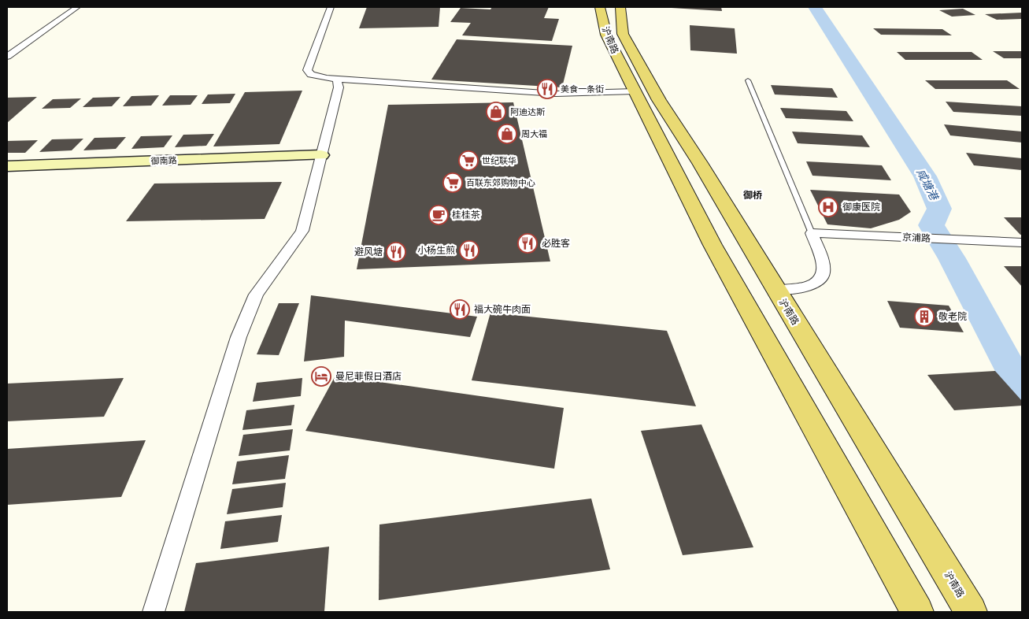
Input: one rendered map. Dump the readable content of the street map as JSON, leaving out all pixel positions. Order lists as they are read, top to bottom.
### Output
{
  "streets": {
    "main road": ["沪南路"],
    "street": ["御南路", "京浦路"]
  },
  "districts": ["御桥"],
  "water": ["咸塘港"],
  "places": {
    "restaurant": [
      "美食一条街",
      "必胜客",
      "小杨生煎",
      "避风塘",
      "福大碗牛肉面"
    ],
    "shop": ["阿迪达斯", "周大福"],
    "supermarket": ["世纪联华", "百联东郊购物中心"],
    "hospital": ["御康医院"],
    "cafe": ["桂桂茶"],
    "building": ["敬老院"],
    "hotel": ["曼尼菲假日酒店"]
  }
}
